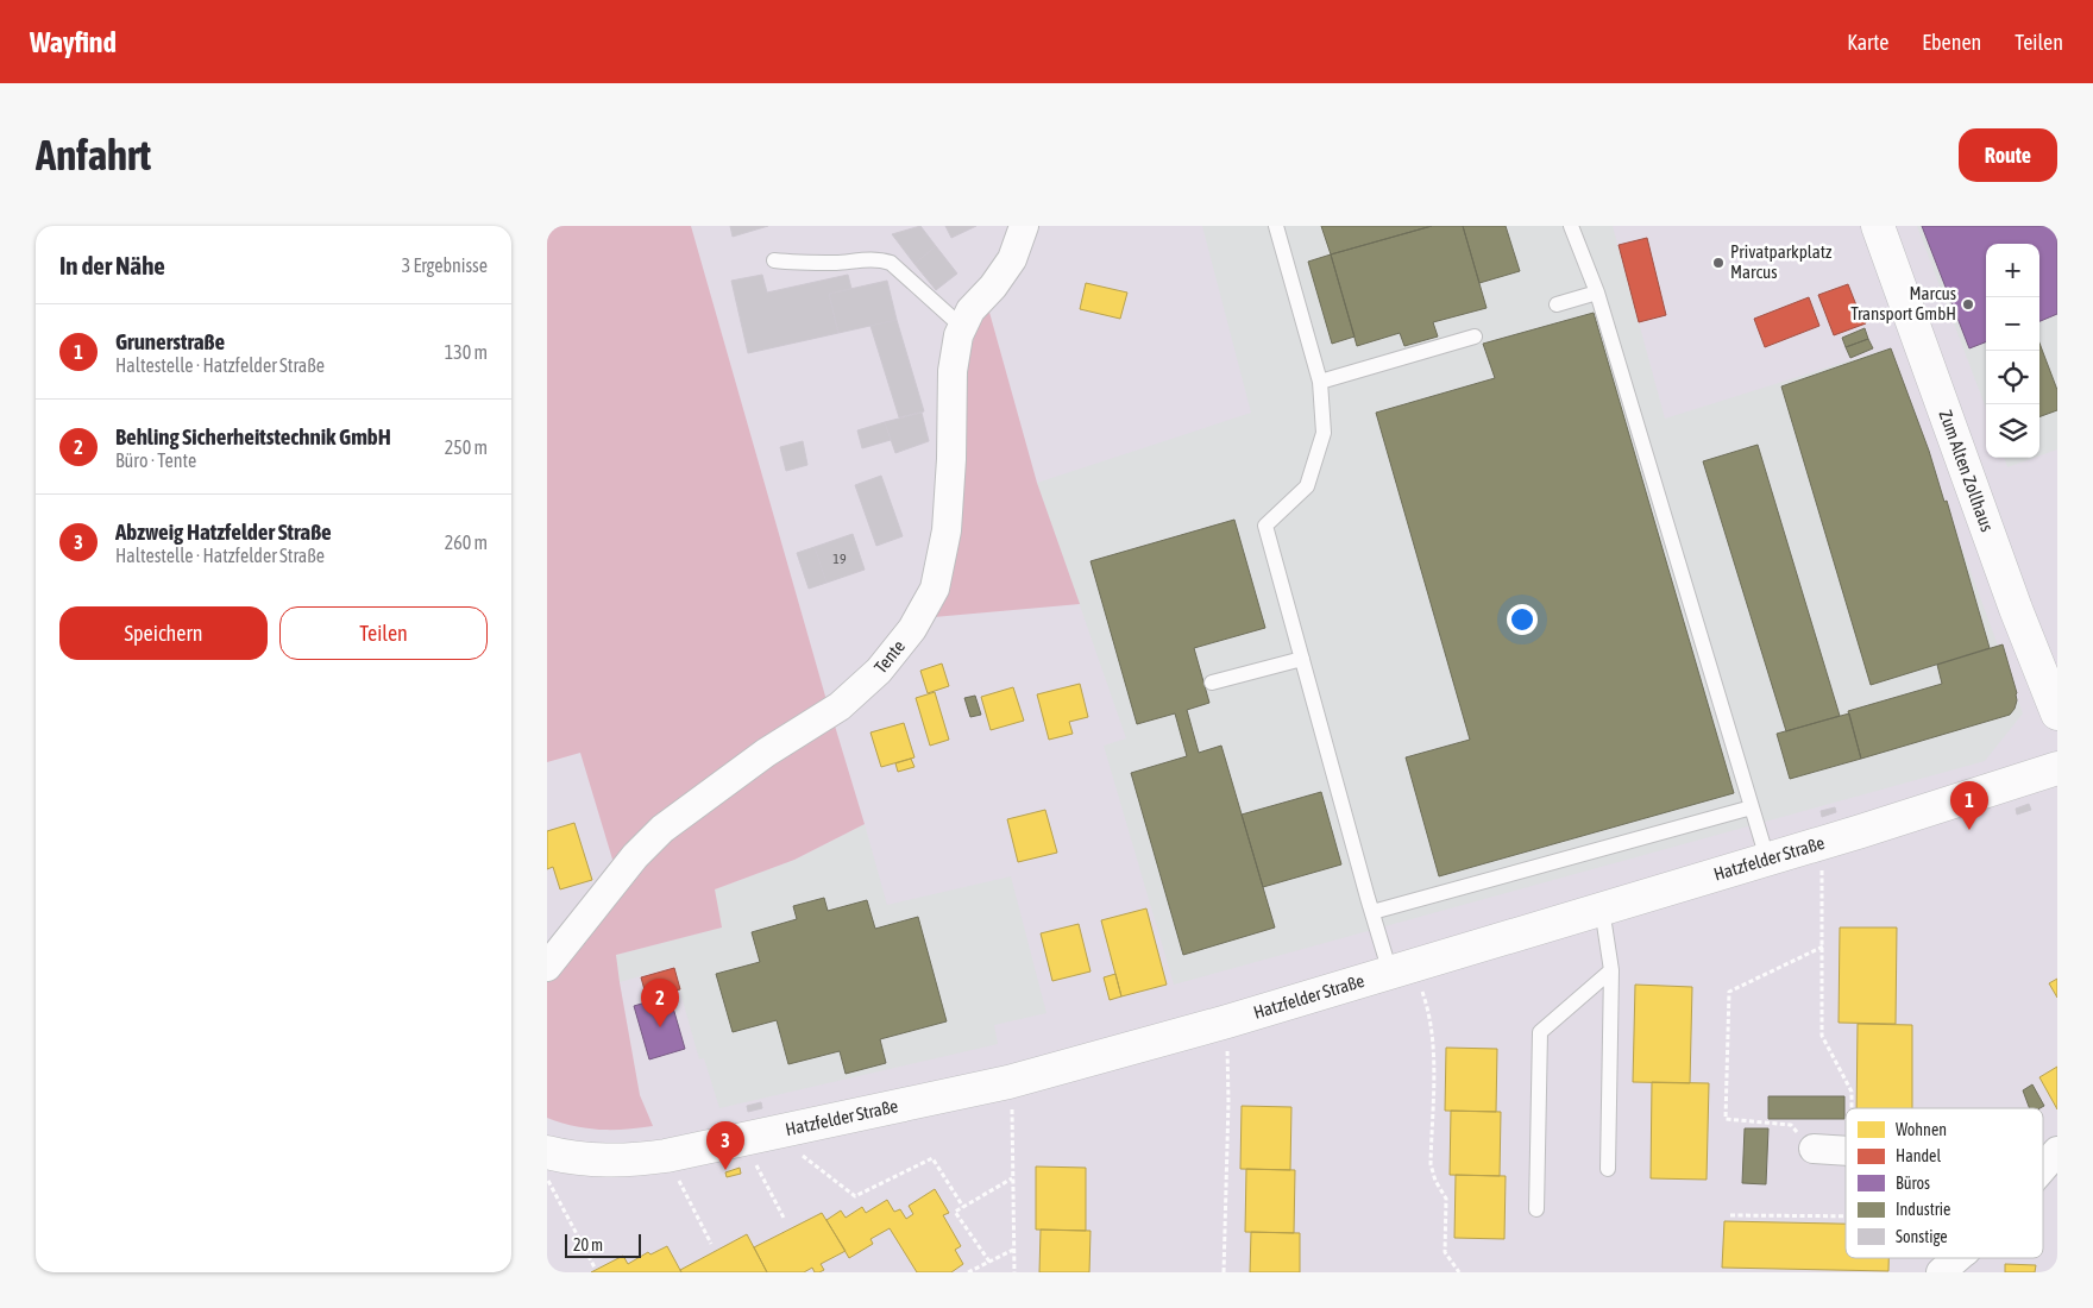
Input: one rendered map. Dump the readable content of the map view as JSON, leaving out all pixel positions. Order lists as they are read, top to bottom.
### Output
{
  "streets": {
    "main road": ["Zum Alten Zollhaus", "Hatzfelder Straße"],
    "street": ["Tente"]
  },
  "places": ["Privatparkplatz Marcus", "Marcus Transport GmbH"],
  "house_numbers": ["19"],
  "legend": [
    "Wohnen",
    "Handel",
    "Büros",
    "Industrie",
    "Sonstige"
  ],
  "scale_bar": "20 m",
  "page": {
    "header": "Wayfind",
    "nav": ["Karte", "Ebenen", "Teilen"],
    "buttons": [
      "Route",
      ["Speichern", "Teilen"]
    ],
    "title": "Anfahrt",
    "heading": ["In der Nähe", "3 Ergebnisse"],
    "map_buttons": ["+", "−"],
    "list": [
      {
        "mark": "1",
        "name": "Grunerstraße",
        "note": "Haltestelle · Hatzfelder Straße",
        "value": "130 m"
      },
      {
        "mark": "2",
        "name": "Behling Sicherheitstechnik GmbH",
        "note": "Büro · Tente",
        "value": "250 m"
      },
      {
        "mark": "3",
        "name": "Abzweig Hatzfelder Straße",
        "note": "Haltestelle · Hatzfelder Straße",
        "value": "260 m"
      }
    ],
    "pins": ["1", "2", "3"],
    "scale": "20 m"
  }
}
